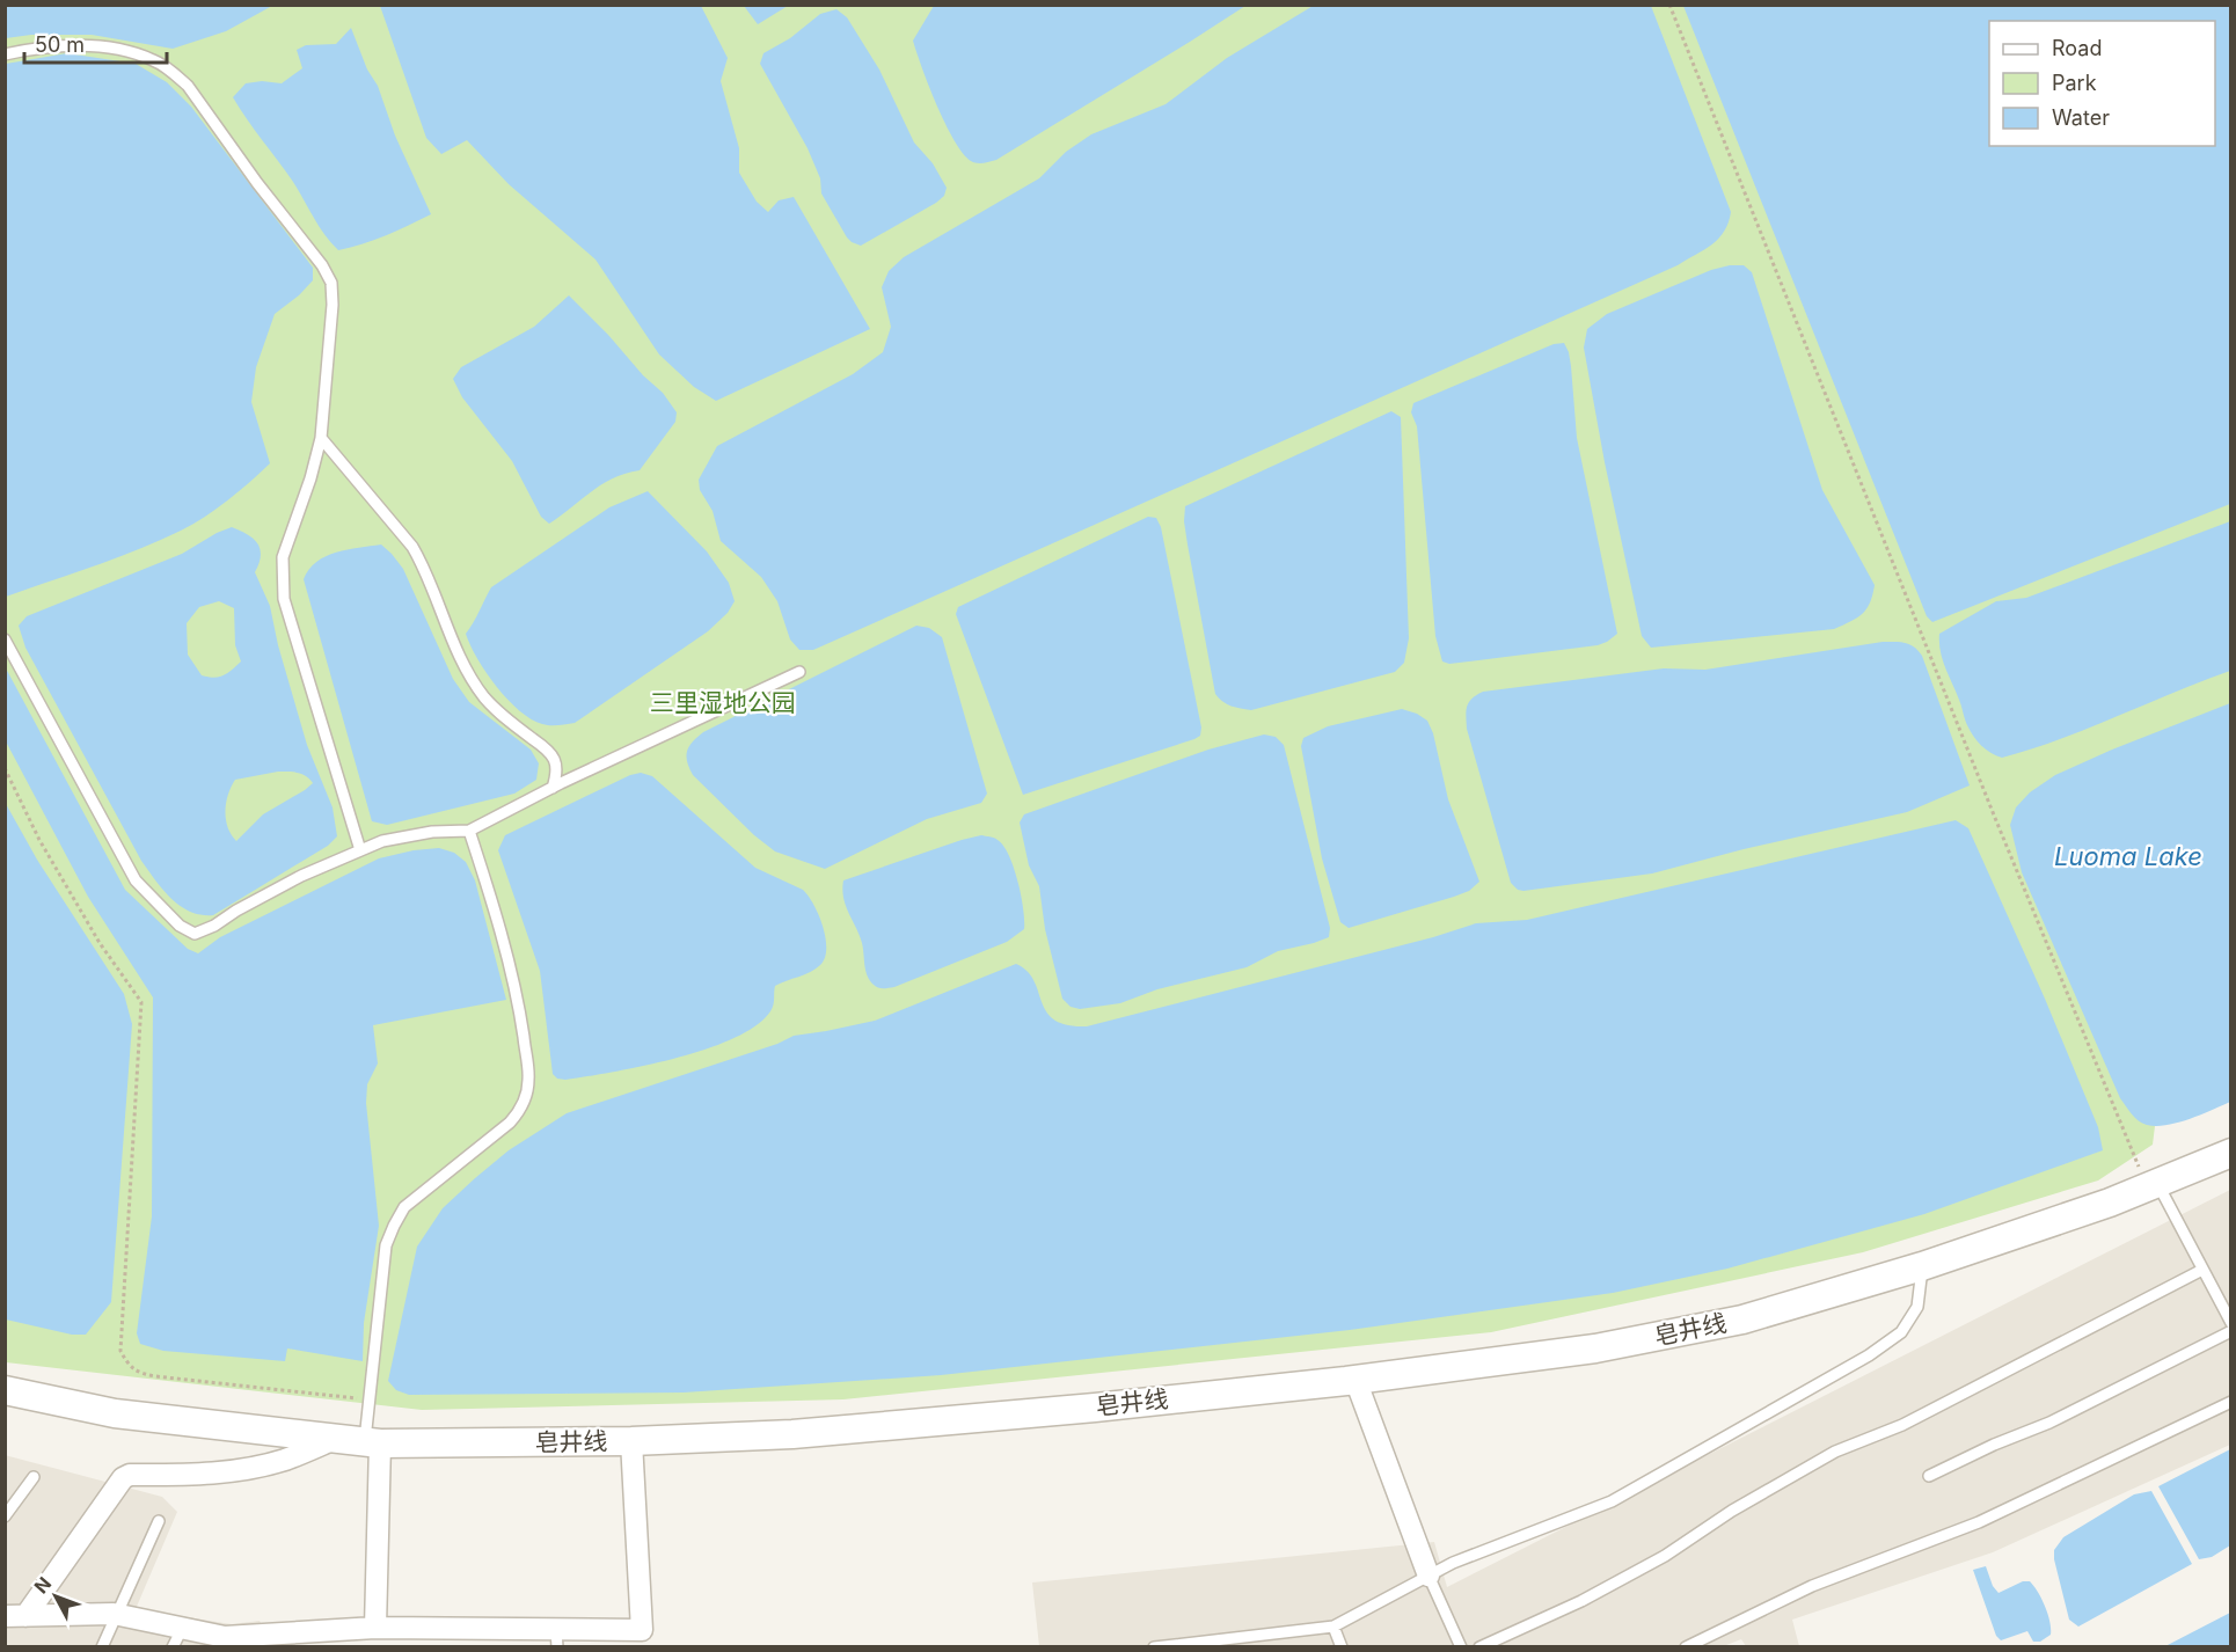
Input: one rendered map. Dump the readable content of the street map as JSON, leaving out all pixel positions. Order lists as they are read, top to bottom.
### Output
{
  "streets": {
    "street": ["皂井线"]
  },
  "water": ["Luoma Lake"],
  "parks": ["三里湿地公园"],
  "legend": ["Road", "Park", "Water"],
  "scale_bar": "50 m",
  "north": "top left"
}
